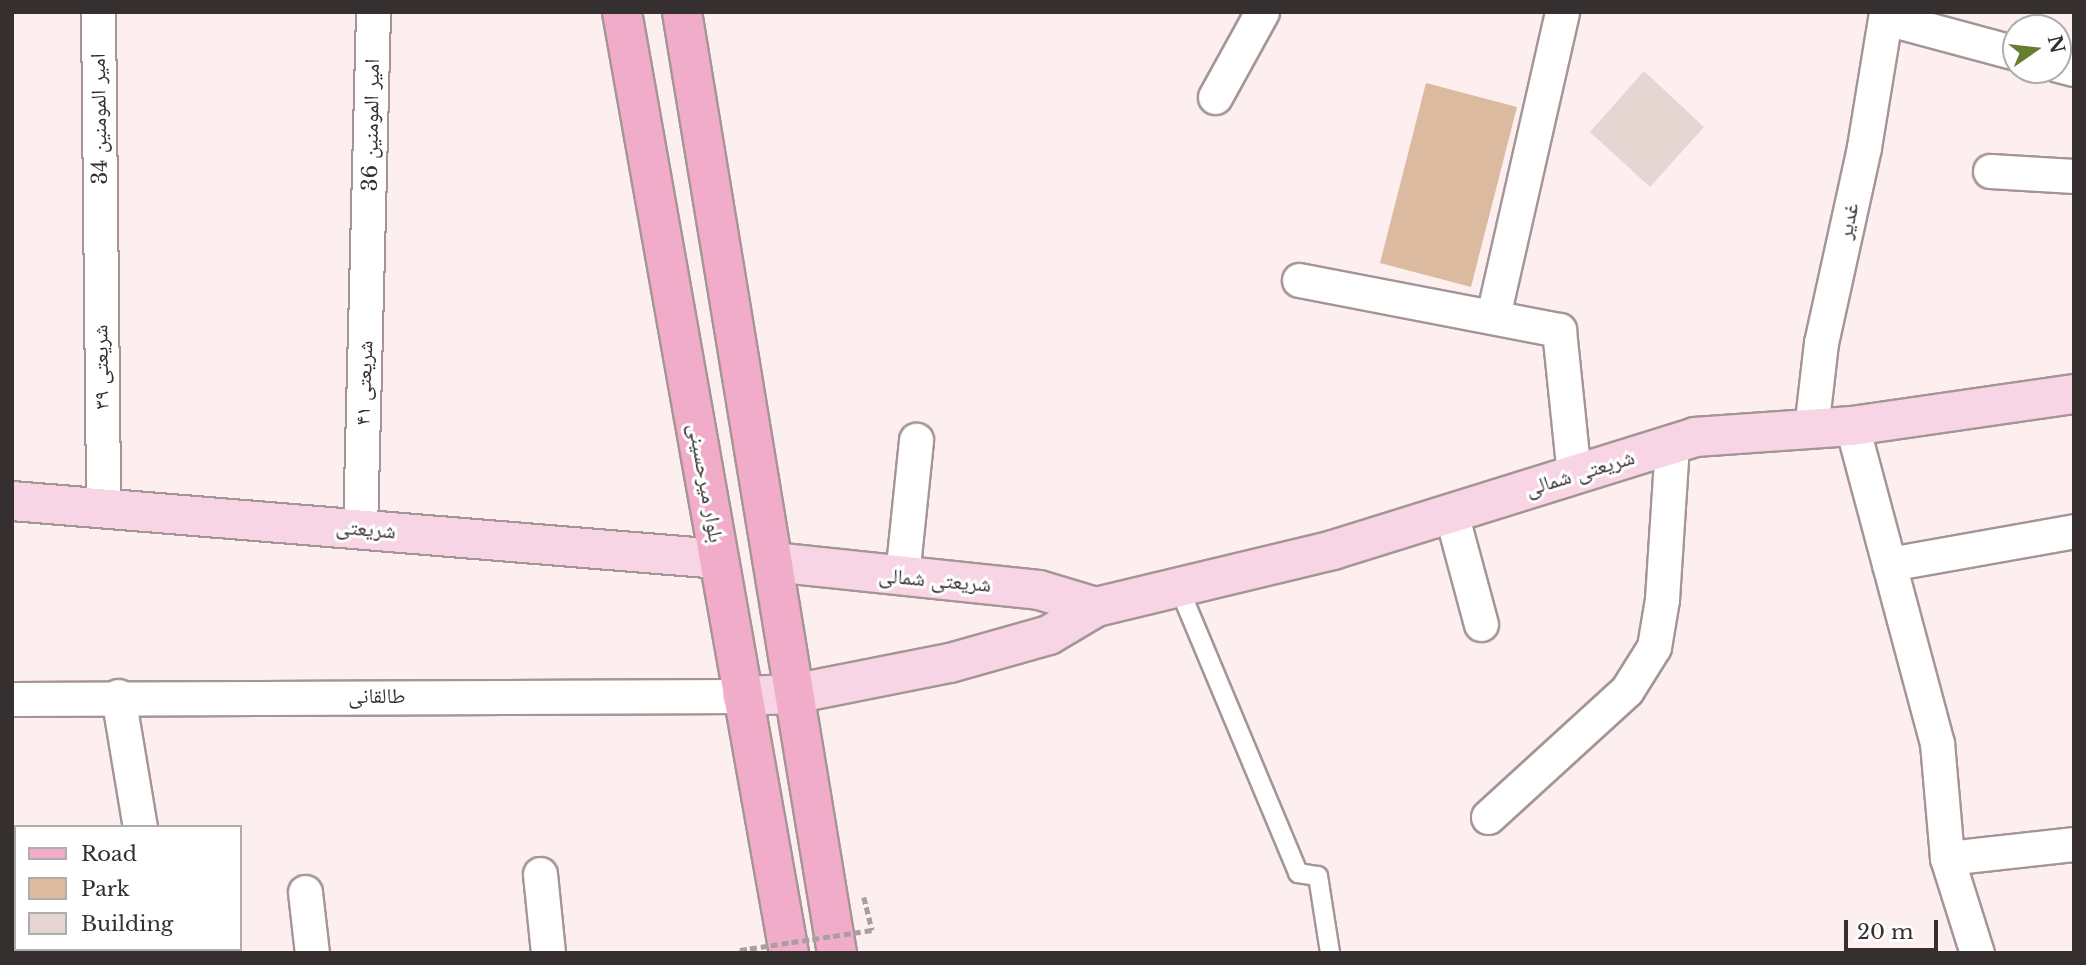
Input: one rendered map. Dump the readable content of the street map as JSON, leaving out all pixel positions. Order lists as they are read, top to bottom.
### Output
{
  "streets": {
    "main road": ["بلوار میرحسینی"],
    "street": [
      "امیر المومنین 34",
      "امیر المومنین 36",
      "غدیر",
      "شریعتی ۳۹",
      "شریعتی ۴۱",
      "شریعتی شمالی",
      "شریعتی",
      "طالقانی"
    ]
  },
  "crossings": [
    ["امیر المومنین 34", "شریعتی ۳۹"],
    ["امیر المومنین 36", "شریعتی ۴۱"],
    ["غدیر", "شریعتی شمالی"],
    ["شریعتی ۳۹", "شریعتی"],
    ["شریعتی ۴۱", "شریعتی"],
    ["شریعتی شمالی", "بلوار میرحسینی"],
    ["شریعتی شمالی", "طالقانی"],
    ["بلوار میرحسینی", "شریعتی"],
    ["بلوار میرحسینی", "طالقانی"]
  ],
  "legend": ["Road", "Park", "Building"],
  "scale_bar": "20 m",
  "north": "right"
}
